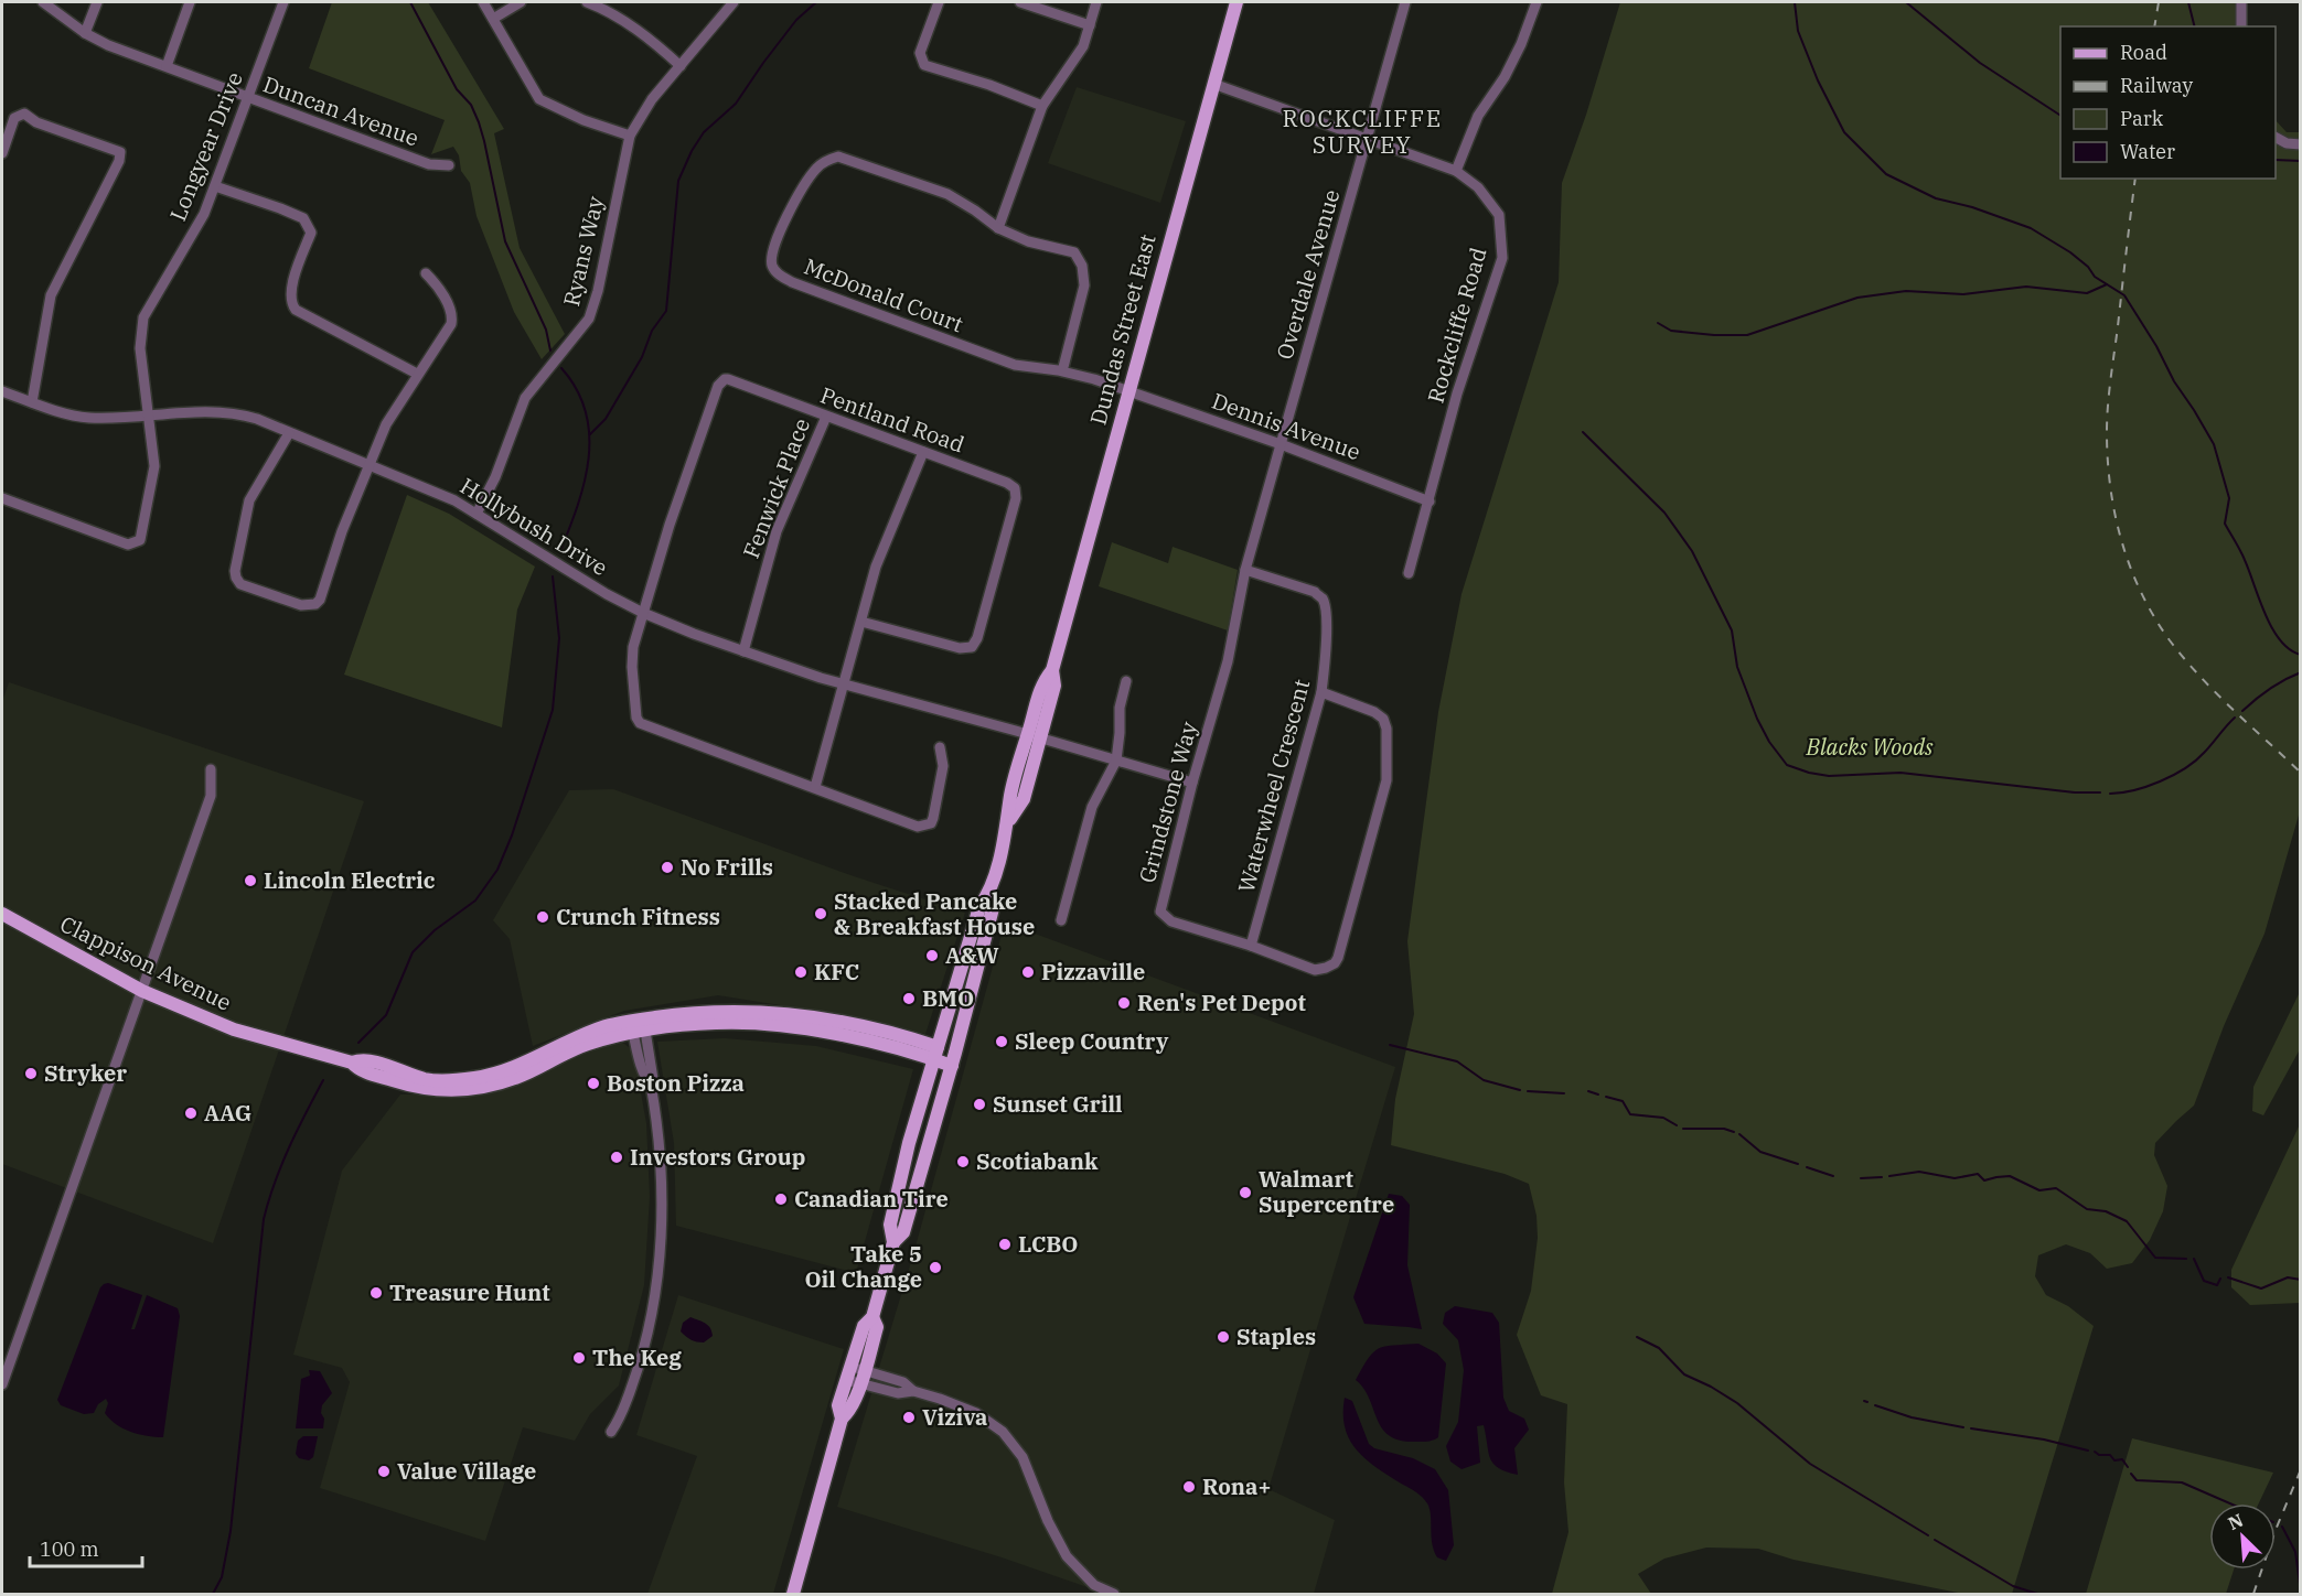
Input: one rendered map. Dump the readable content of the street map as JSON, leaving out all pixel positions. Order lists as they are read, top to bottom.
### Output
{
  "streets": {
    "main road": ["Dundas Street East", "Clappison Avenue"],
    "street": [
      "Duncan Avenue",
      "Longyear Drive",
      "Ryans Way",
      "Overdale Avenue",
      "McDonald Court",
      "Rockcliffe Road",
      "Pentland Road",
      "Dennis Avenue",
      "Fenwick Place",
      "Hollybush Drive",
      "Waterwheel Crescent",
      "Grindstone Way"
    ]
  },
  "crossings": [
    ["Duncan Avenue", "Longyear Drive"],
    ["Longyear Drive", "Hollybush Drive"],
    ["Ryans Way", "Hollybush Drive"],
    ["Overdale Avenue", "Rockcliffe Road"],
    ["Overdale Avenue", "Dennis Avenue"],
    ["Overdale Avenue", "Grindstone Way"],
    ["McDonald Court", "Dundas Street East"],
    ["McDonald Court", "Dennis Avenue"],
    ["Rockcliffe Road", "Dundas Street East"],
    ["Rockcliffe Road", "Dennis Avenue"],
    ["Dundas Street East", "Dennis Avenue"],
    ["Dundas Street East", "Hollybush Drive"],
    ["Dundas Street East", "Clappison Avenue"],
    ["Pentland Road", "Fenwick Place"],
    ["Pentland Road", "Hollybush Drive"],
    ["Dennis Avenue", "Grindstone Way"],
    ["Fenwick Place", "Hollybush Drive"],
    ["Hollybush Drive", "Grindstone Way"],
    ["Waterwheel Crescent", "Grindstone Way"]
  ],
  "districts": ["ROCKCLIFFE SURVEY"],
  "parks": ["Blacks Woods"],
  "places": [
    "No Frills",
    "Lincoln Electric",
    "Stacked Pancake & Breakfast House",
    "Crunch Fitness",
    "A&W",
    "KFC",
    "Pizzaville",
    "BMO",
    "Ren's Pet Depot",
    "Sleep Country",
    "Stryker",
    "Boston Pizza",
    "Sunset Grill",
    "AAG",
    "Investors Group",
    "Scotiabank",
    "Walmart Supercentre",
    "Canadian Tire",
    "LCBO",
    "Take 5 Oil Change",
    "Treasure Hunt",
    "Staples",
    "The Keg",
    "Viziva",
    "Value Village",
    "Rona+"
  ],
  "legend": [
    "Road",
    "Railway",
    "Park",
    "Water"
  ],
  "scale_bar": "100 m",
  "north": "top left"
}
